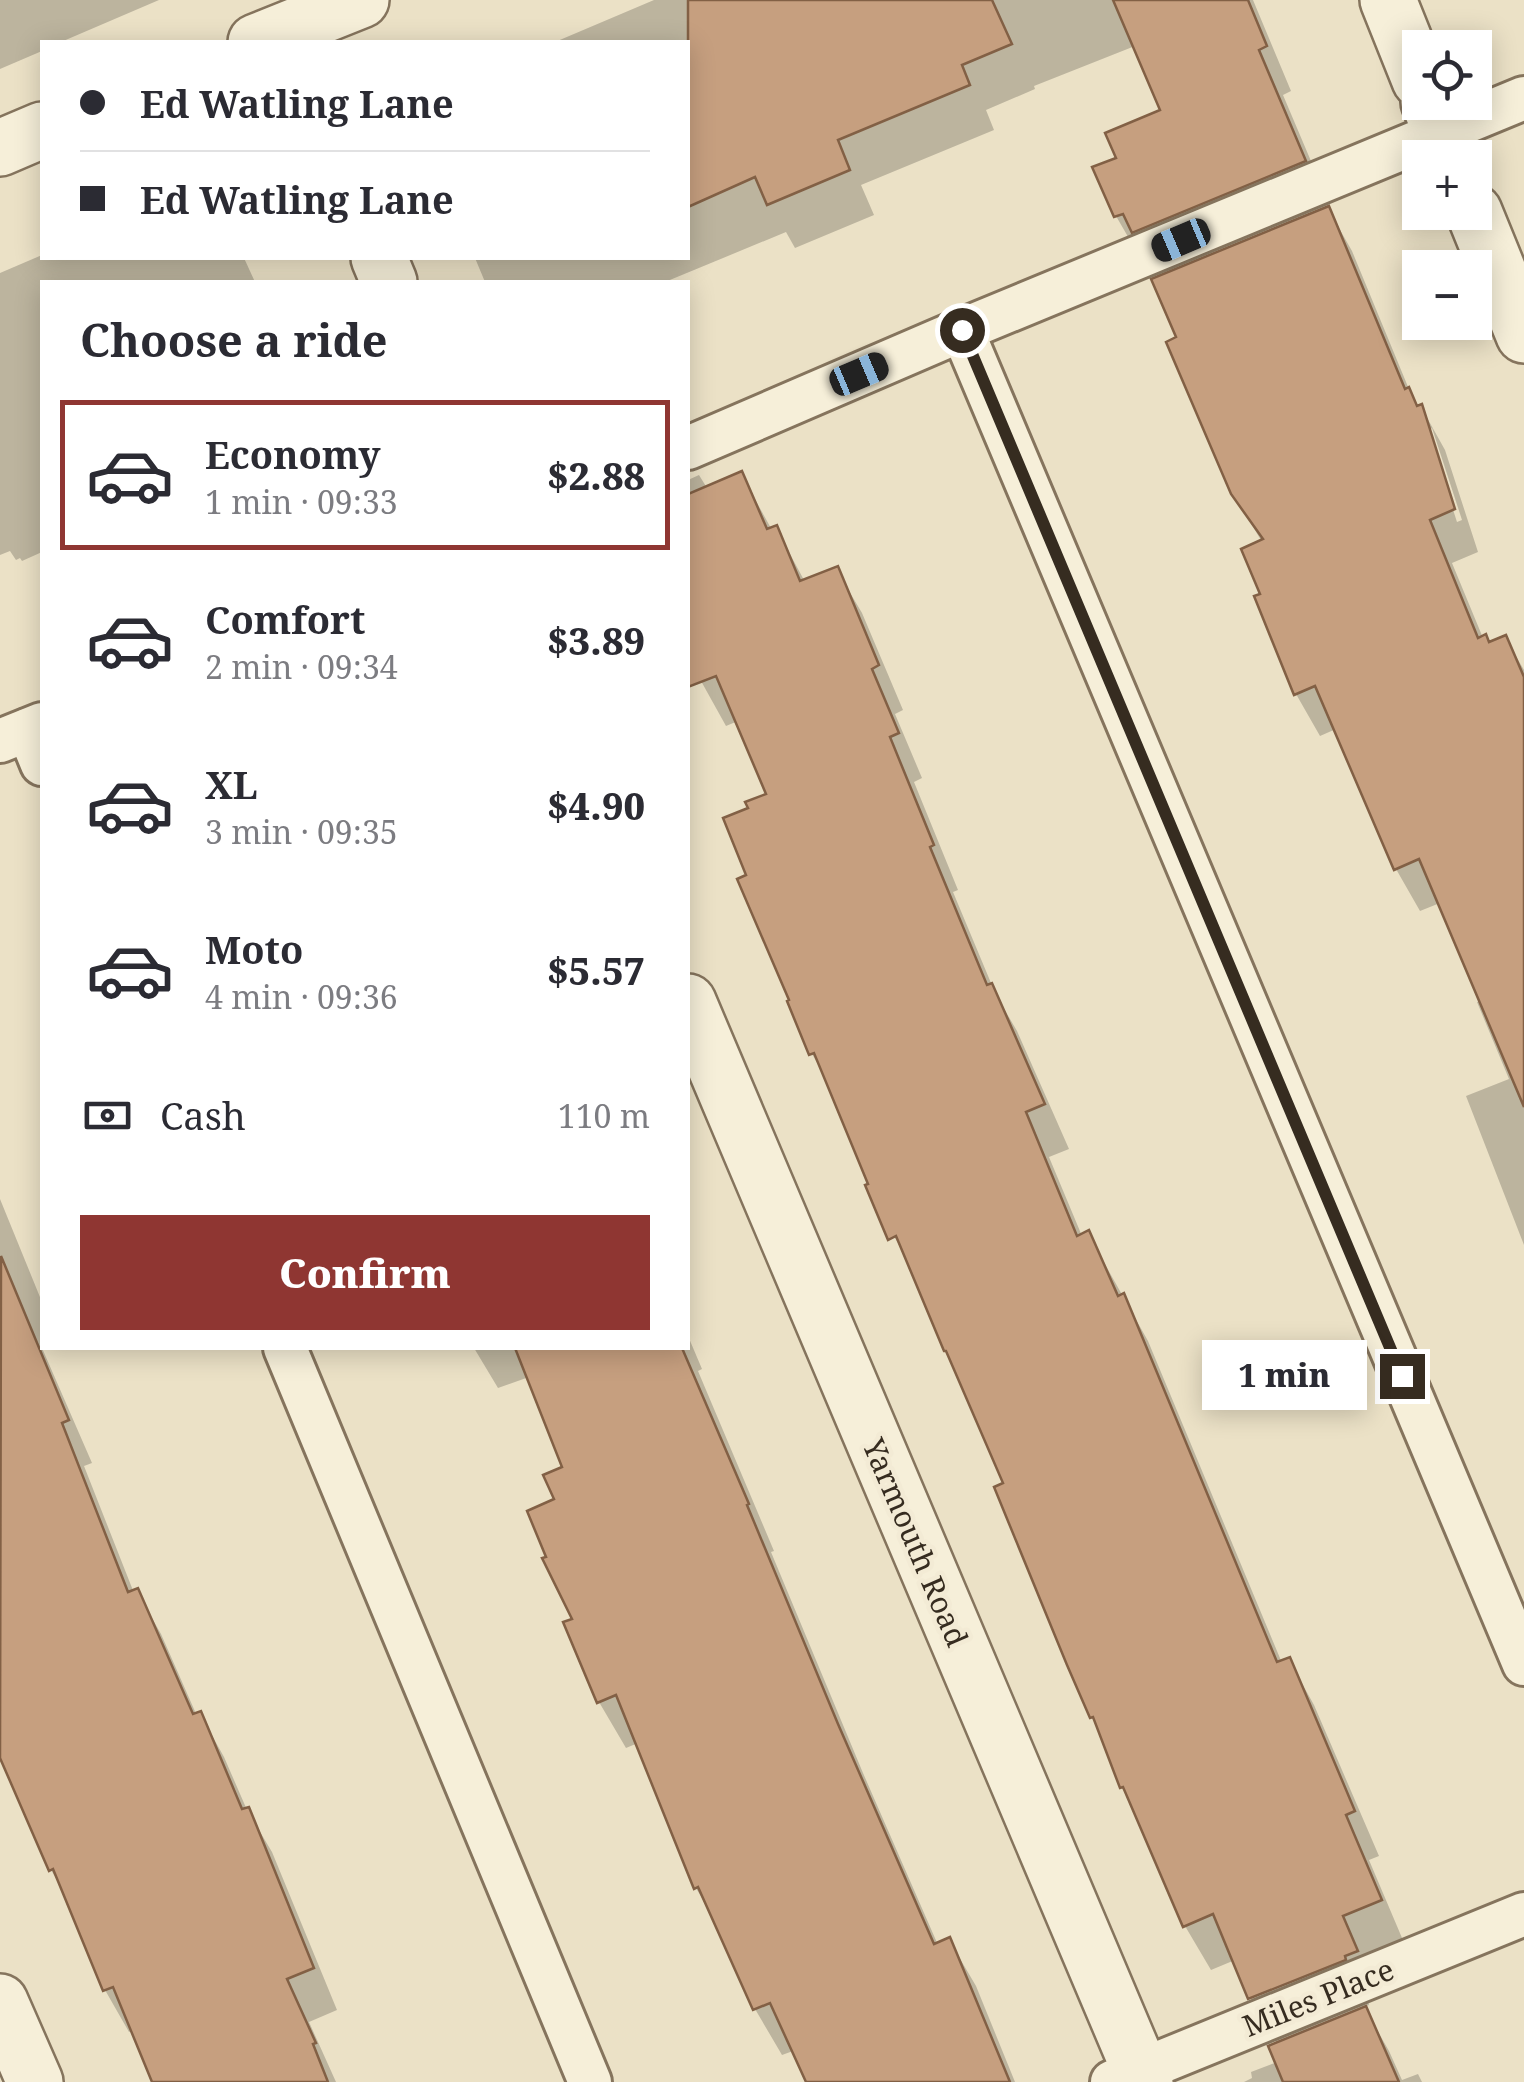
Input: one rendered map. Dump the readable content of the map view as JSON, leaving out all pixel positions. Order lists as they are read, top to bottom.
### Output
{
  "streets": {
    "street": ["Yarmouth Road"],
    "lane": ["Miles Place"]
  },
  "crossings": [
    ["Yarmouth Road", "Miles Place"]
  ],
  "page": {
    "map_buttons": ["+", "−"],
    "banner": ["Ed Watling Lane", "Ed Watling Lane"],
    "heading": "Choose a ride",
    "list": [
      {
        "name": "Economy",
        "note": "1 min · 09:33",
        "value": "$2.88"
      },
      {
        "name": "Comfort",
        "note": "2 min · 09:34",
        "value": "$3.89"
      },
      {
        "name": "XL",
        "note": "3 min · 09:35",
        "value": "$4.90"
      },
      {
        "name": "Moto",
        "note": "4 min · 09:36",
        "value": "$5.57"
      }
    ],
    "pay": ["Cash", "110 m"],
    "buttons": "Confirm",
    "bubble": "1 min"
  }
}
